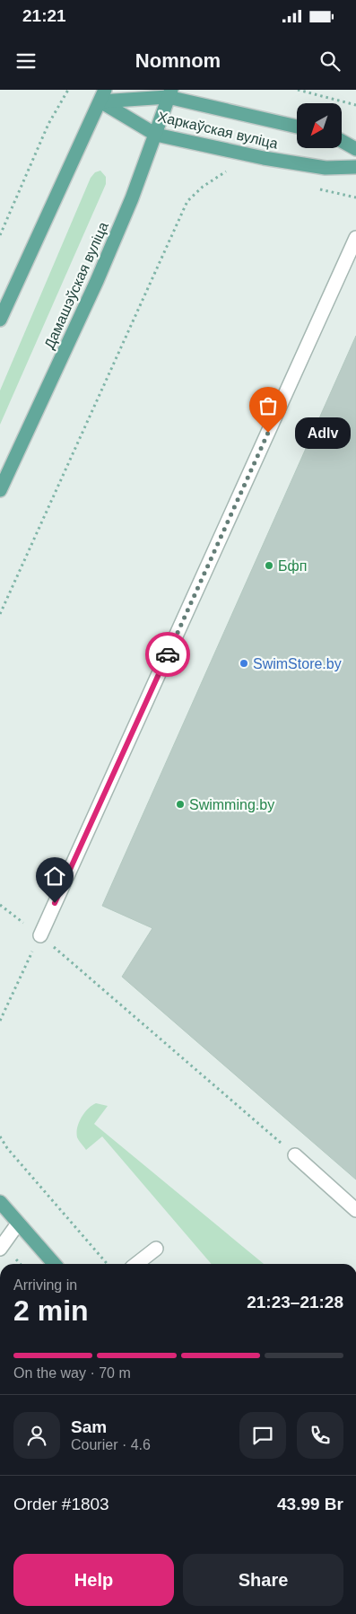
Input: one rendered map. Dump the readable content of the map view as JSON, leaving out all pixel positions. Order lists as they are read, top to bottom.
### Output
{
  "streets": {
    "main road": ["Харкаўская вуліца", "Дамашэўская вуліца"]
  },
  "crossings": [
    ["Харкаўская вуліца", "Дамашэўская вуліца"]
  ],
  "places": [
    "Adlv",
    "Бфп",
    "SwimStore.by",
    "Swimming.by"
  ],
  "north": "bottom left",
  "page": {
    "status": "21:21",
    "header": "Nomnom",
    "bubble": "Adlv",
    "heading": ["2 min", "Arriving in", "21:23–21:28"],
    "panel": [
      "Sam",
      "Courier · 4.6",
      "Order #1803",
      "43.99 Br"
    ],
    "bar": "On the way · 70 m",
    "buttons": ["Help", "Share"]
  }
}
